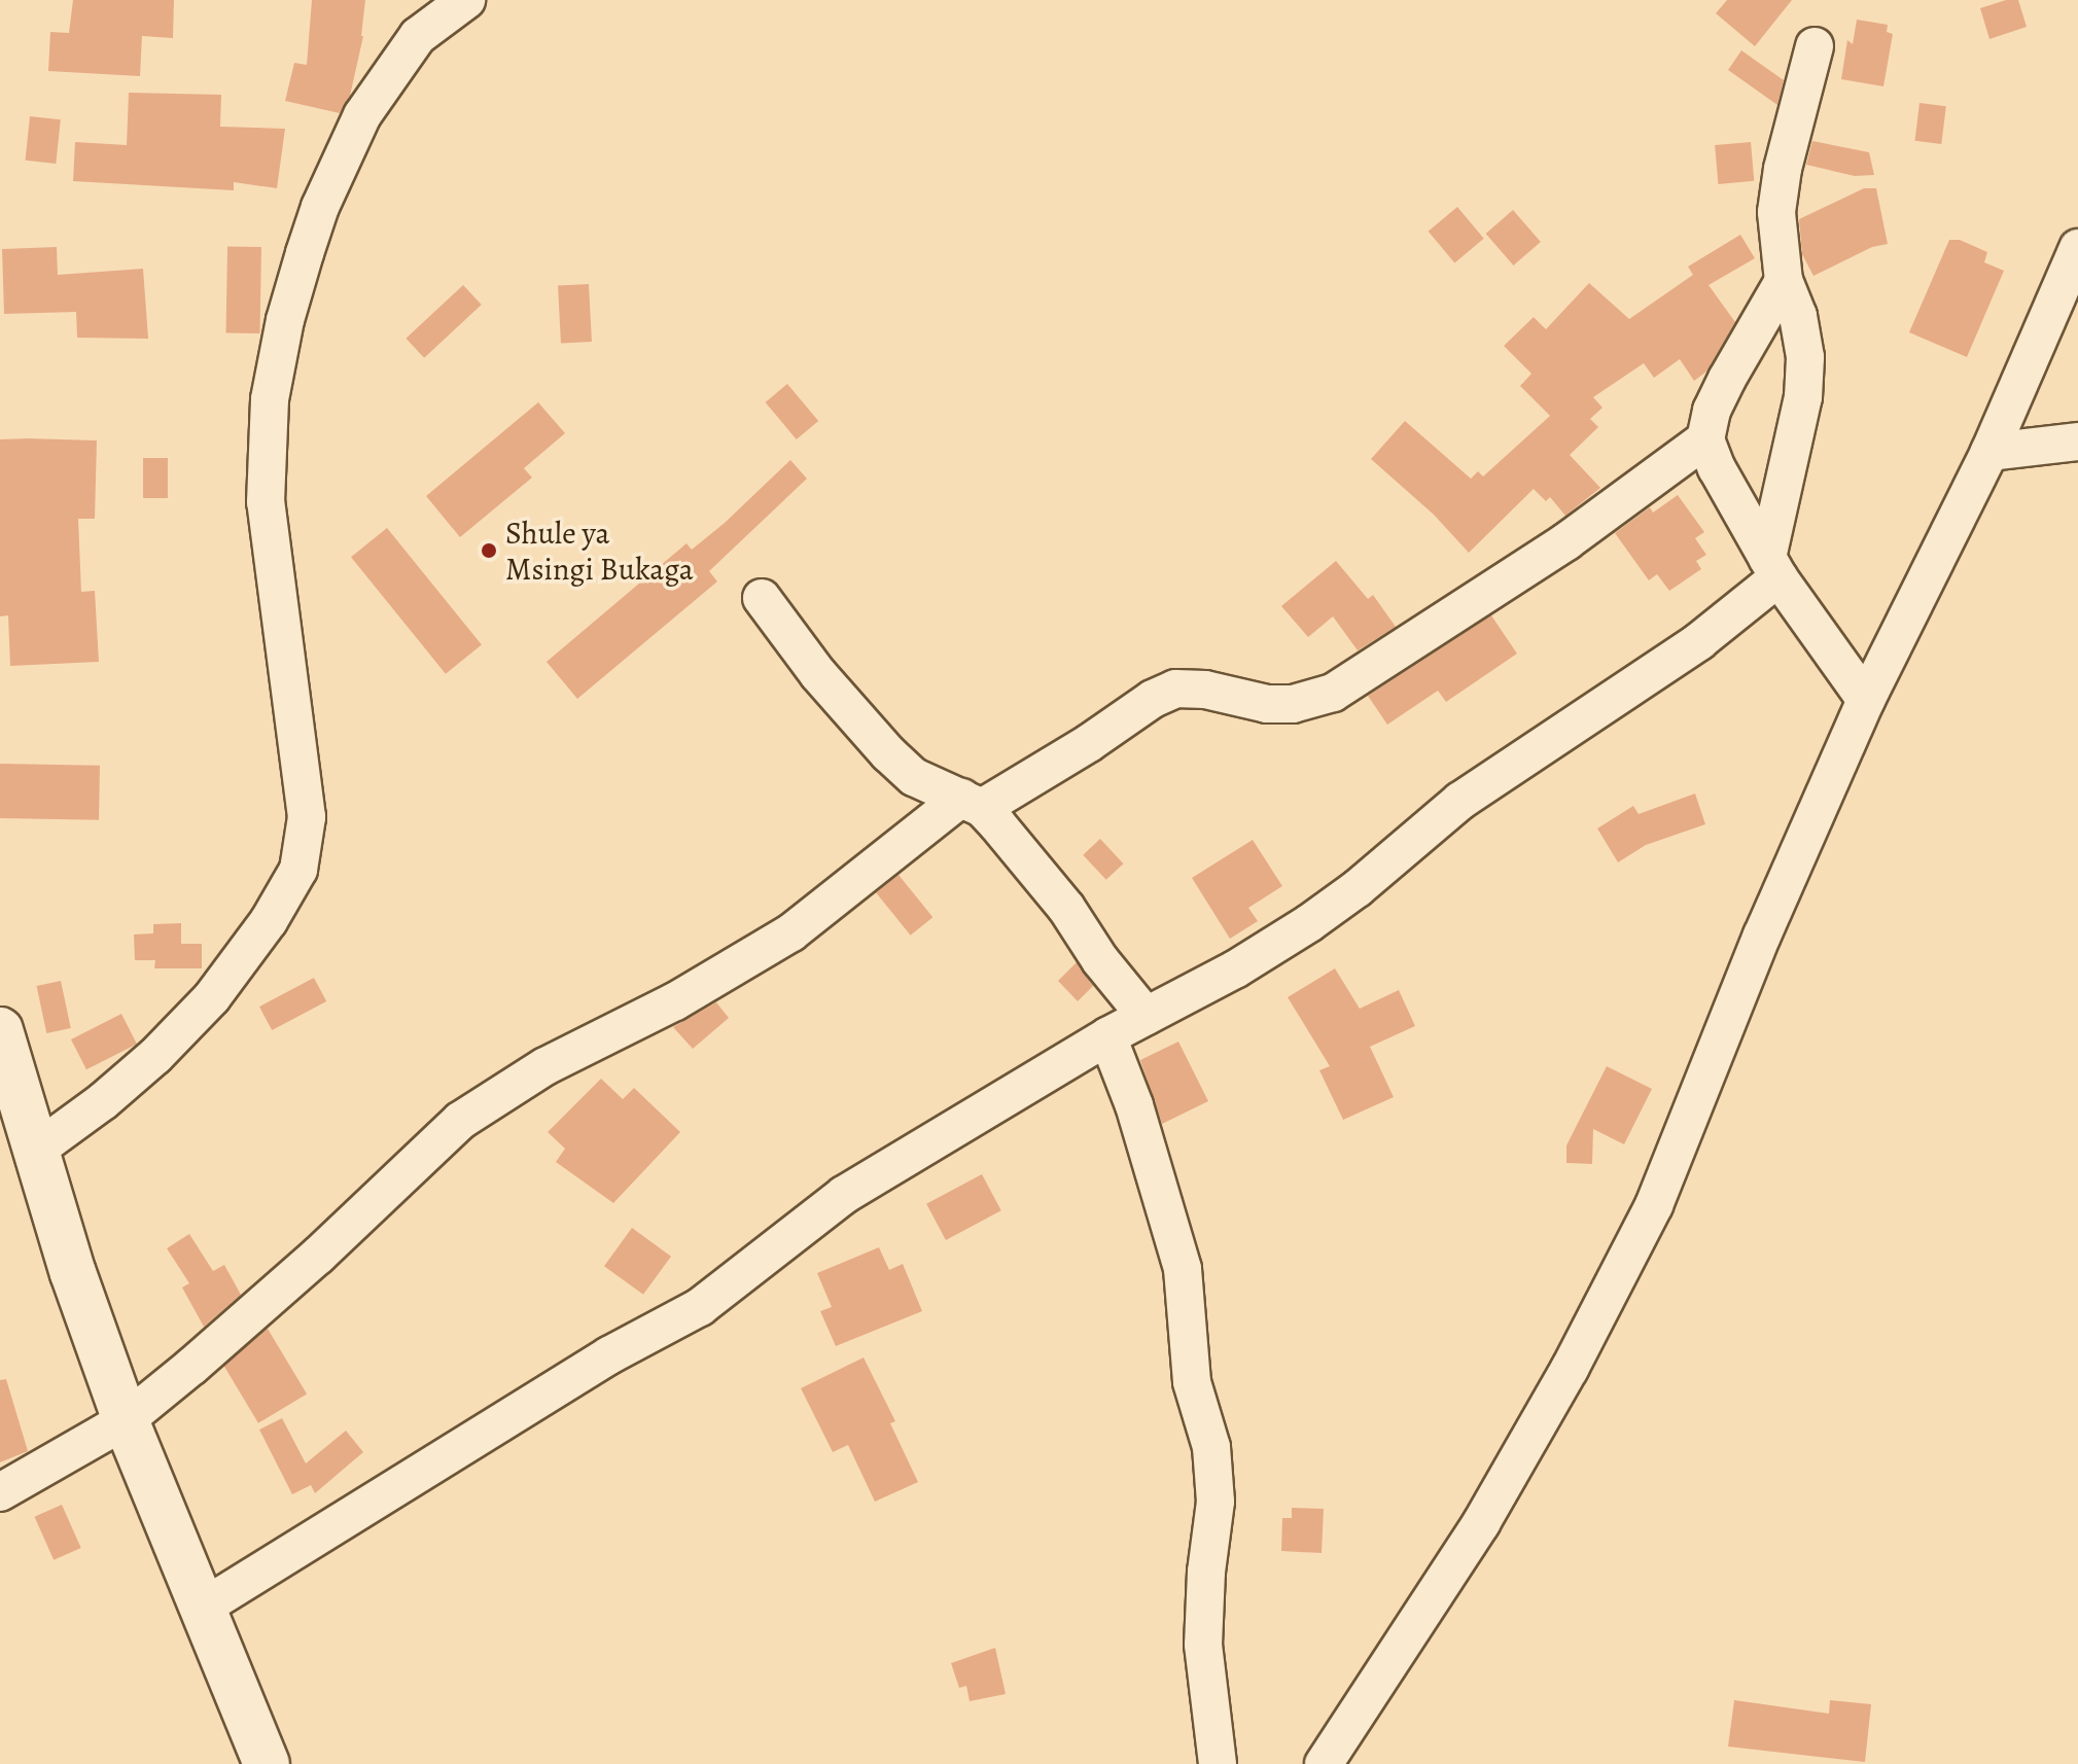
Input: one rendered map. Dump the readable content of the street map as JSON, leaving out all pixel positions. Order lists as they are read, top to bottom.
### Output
{
  "places": ["Shule ya Msingi Bukaga"]
}
